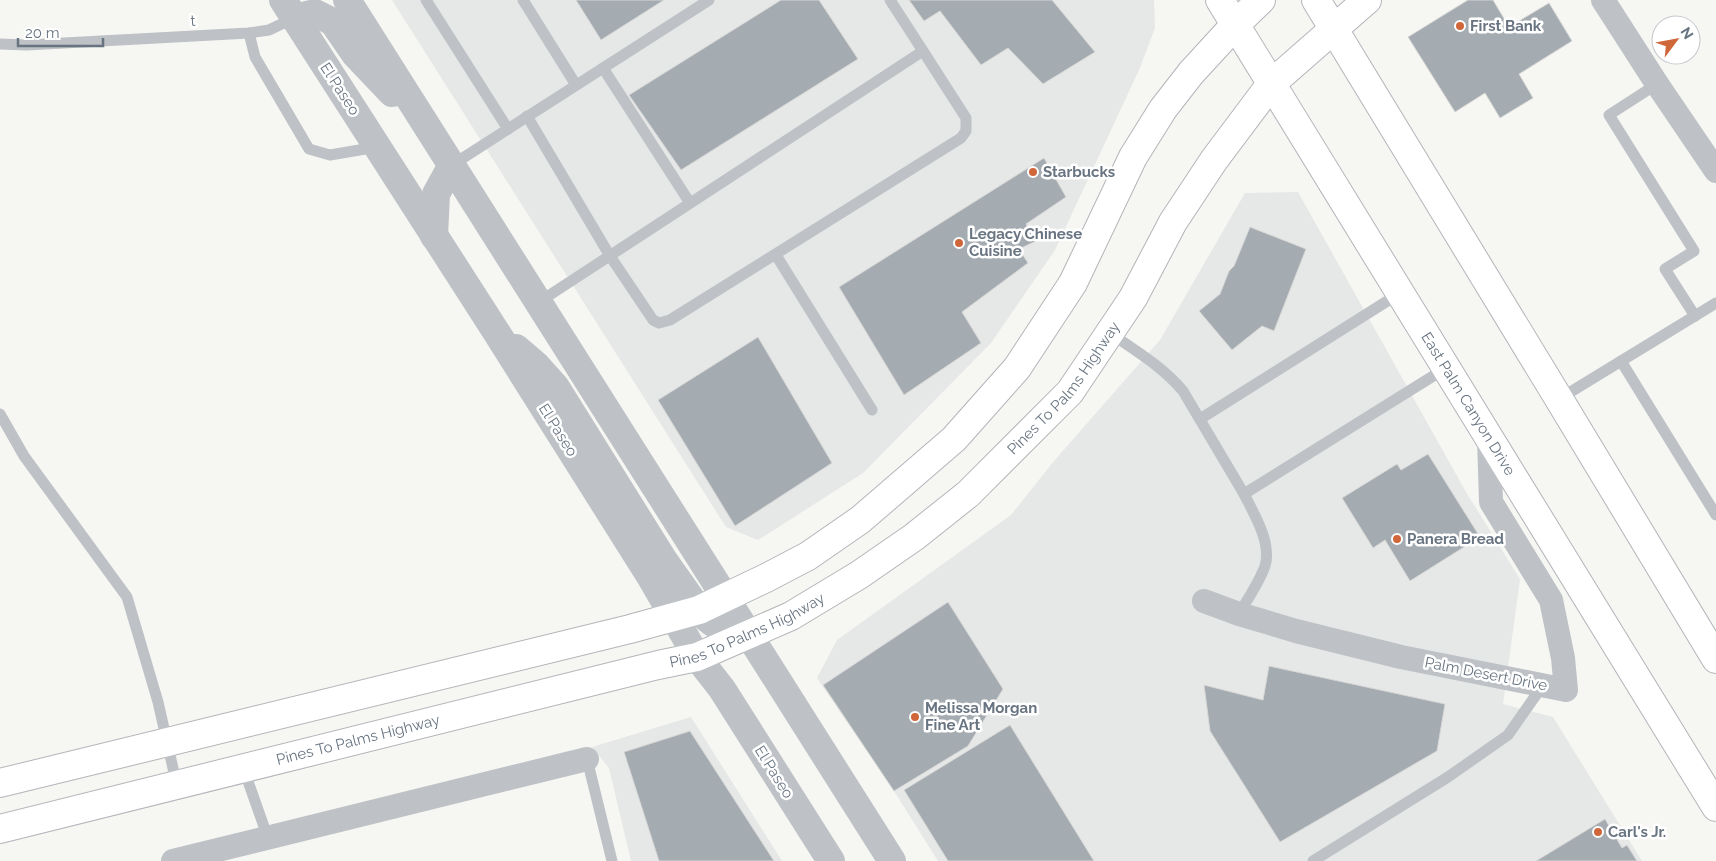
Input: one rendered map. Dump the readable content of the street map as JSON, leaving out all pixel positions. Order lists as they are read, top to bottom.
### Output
{
  "streets": {
    "main road": ["Pines To Palms Highway", "East Palm Canyon Drive"],
    "street": ["El Paseo", "Palm Desert Drive"],
    "lane": ["t"]
  },
  "crossings": [
    ["t", "El Paseo"],
    ["El Paseo", "Pines To Palms Highway"],
    ["Pines To Palms Highway", "East Palm Canyon Drive"],
    ["East Palm Canyon Drive", "Palm Desert Drive"]
  ],
  "places": [
    "First Bank",
    "Starbucks",
    "Legacy Chinese Cuisine",
    "Panera Bread",
    "Melissa Morgan Fine Art",
    "Carl's Jr."
  ],
  "scale_bar": "20 m",
  "north": "top right"
}
